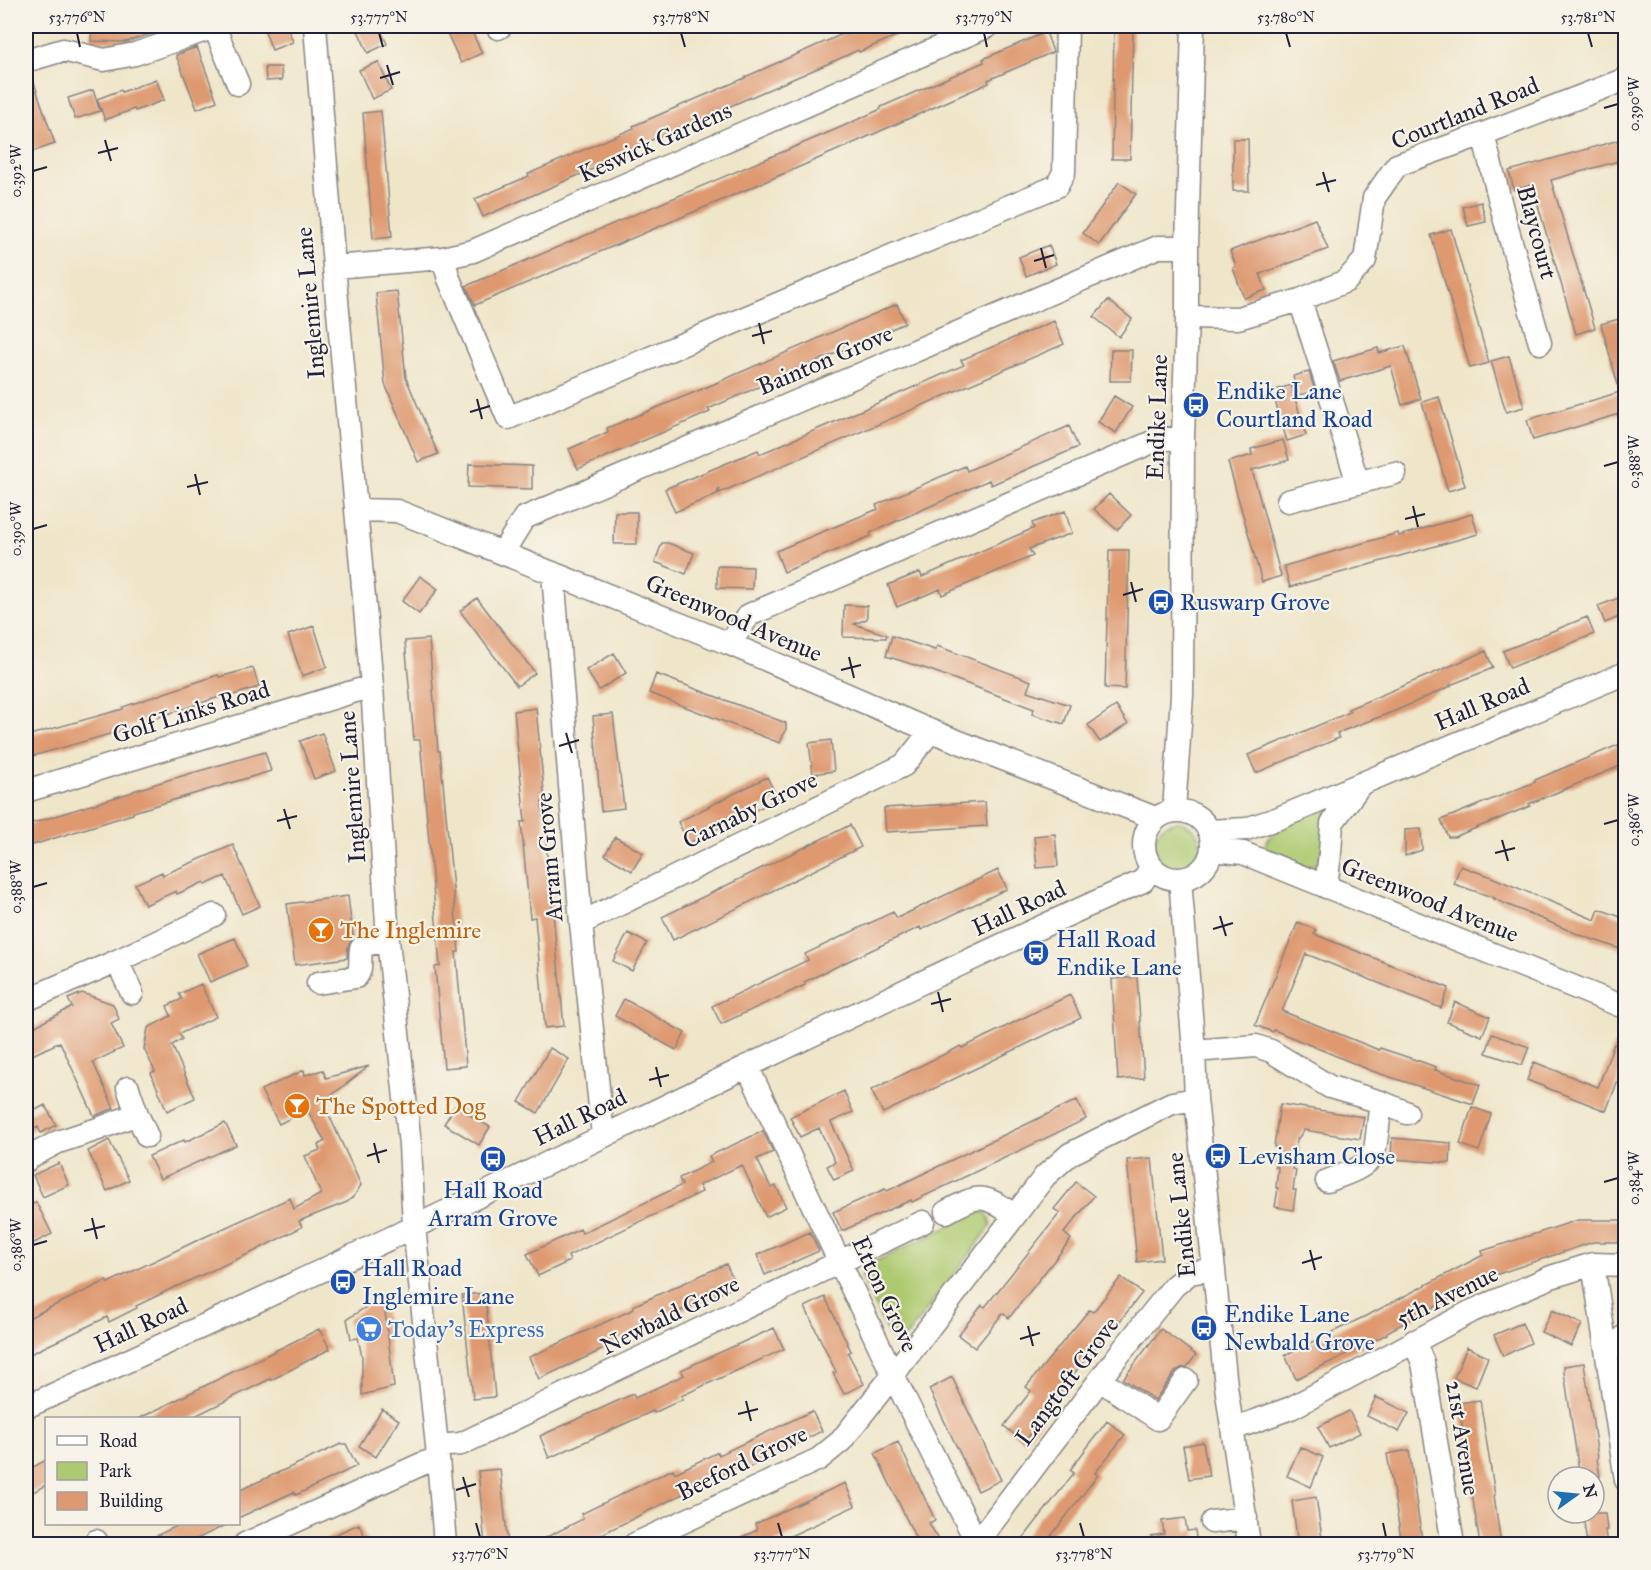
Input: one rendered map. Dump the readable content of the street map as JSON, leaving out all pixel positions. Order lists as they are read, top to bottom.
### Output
{
  "streets": {
    "street": [
      "Courtland Road",
      "Keswick Gardens",
      "Blaycourt",
      "Inglemire Lane",
      "Bainton Grove",
      "Endike Lane",
      "Greenwood Avenue",
      "Hall Road",
      "Golf Links Road",
      "Carnaby Grove",
      "Arram Grove",
      "Etton Grove",
      "5th Avenue",
      "Newbald Grove",
      "Langtoft Grove",
      "21st Avenue",
      "Beeford Grove"
    ]
  },
  "crossings": [
    ["Courtland Road", "Blaycourt"],
    ["Courtland Road", "Endike Lane"],
    ["Keswick Gardens", "Inglemire Lane"],
    ["Inglemire Lane", "Greenwood Avenue"],
    ["Inglemire Lane", "Hall Road"],
    ["Inglemire Lane", "Golf Links Road"],
    ["Inglemire Lane", "Newbald Grove"],
    ["Bainton Grove", "Endike Lane"],
    ["Bainton Grove", "Greenwood Avenue"],
    ["Endike Lane", "Greenwood Avenue"],
    ["Endike Lane", "Hall Road"],
    ["Endike Lane", "5th Avenue"],
    ["Endike Lane", "Langtoft Grove"],
    ["Greenwood Avenue", "Hall Road"],
    ["Greenwood Avenue", "Carnaby Grove"],
    ["Greenwood Avenue", "Arram Grove"],
    ["Hall Road", "Arram Grove"],
    ["Hall Road", "Etton Grove"],
    ["Carnaby Grove", "Arram Grove"],
    ["Etton Grove", "Newbald Grove"],
    ["Etton Grove", "Langtoft Grove"],
    ["Etton Grove", "Beeford Grove"],
    ["5th Avenue", "21st Avenue"]
  ],
  "places": {
    "bus stop": [
      "Endike Lane Courtland Road",
      "Ruswarp Grove",
      "Hall Road Endike Lane",
      "Levisham Close",
      "Hall Road Arram Grove",
      "Hall Road Inglemire Lane",
      "Endike Lane Newbald Grove"
    ],
    "bar": ["The Inglemire", "The Spotted Dog"],
    "supermarket": ["Today's Express"]
  },
  "legend": ["Road", "Park", "Building"],
  "north": "right",
  "coordinates": [
    "53.776°N",
    "53.777°N",
    "53.778°N",
    "53.779°N",
    "53.780°N",
    "53.781°N",
    "0.390°W",
    "0.392°W",
    "0.388°W",
    "0.386°W",
    "0.384°W"
  ]
}
